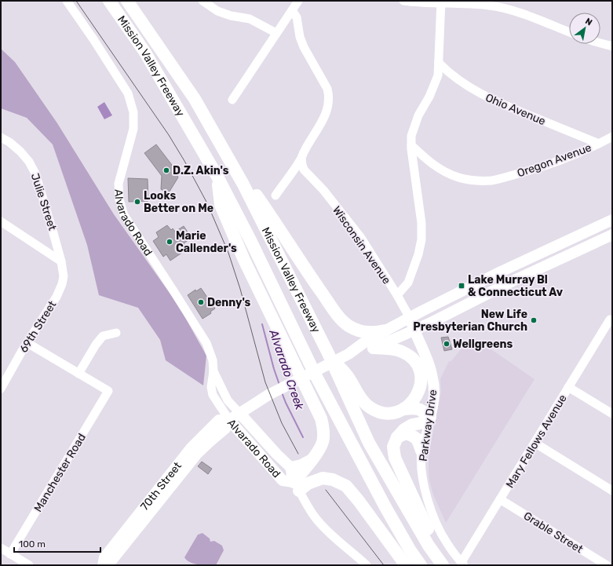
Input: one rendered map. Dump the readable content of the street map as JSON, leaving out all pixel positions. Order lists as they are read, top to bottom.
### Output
{
  "streets": {
    "highway": ["Mission Valley Freeway"],
    "main road": ["Alvarado Road", "Parkway Drive", "70th Street"],
    "street": [
      "Ohio Avenue",
      "Oregon Avenue",
      "Julie Street",
      "Wisconsin Avenue",
      "69th Street",
      "Mary Fellows Avenue",
      "Manchester Road",
      "Grable Street"
    ]
  },
  "crossings": [
    ["Ohio Avenue", "Oregon Avenue"],
    ["Julie Street", "69th Street"],
    ["Alvarado Road", "70th Street"],
    ["Wisconsin Avenue", "Parkway Drive"],
    ["Parkway Drive", "Mary Fellows Avenue"],
    ["Mary Fellows Avenue", "Grable Street"]
  ],
  "water": ["Alvarado Creek"],
  "places": {
    "other": [
      "D.Z. Akin's",
      "Looks Better on Me",
      "Marie Callender's",
      "Denny's",
      "New Life Presbyterian Church",
      "Wellgreens"
    ],
    "transit": ["Lake Murray Bl & Connecticut Av"]
  },
  "scale_bar": "100 m",
  "north": "top right"
}
